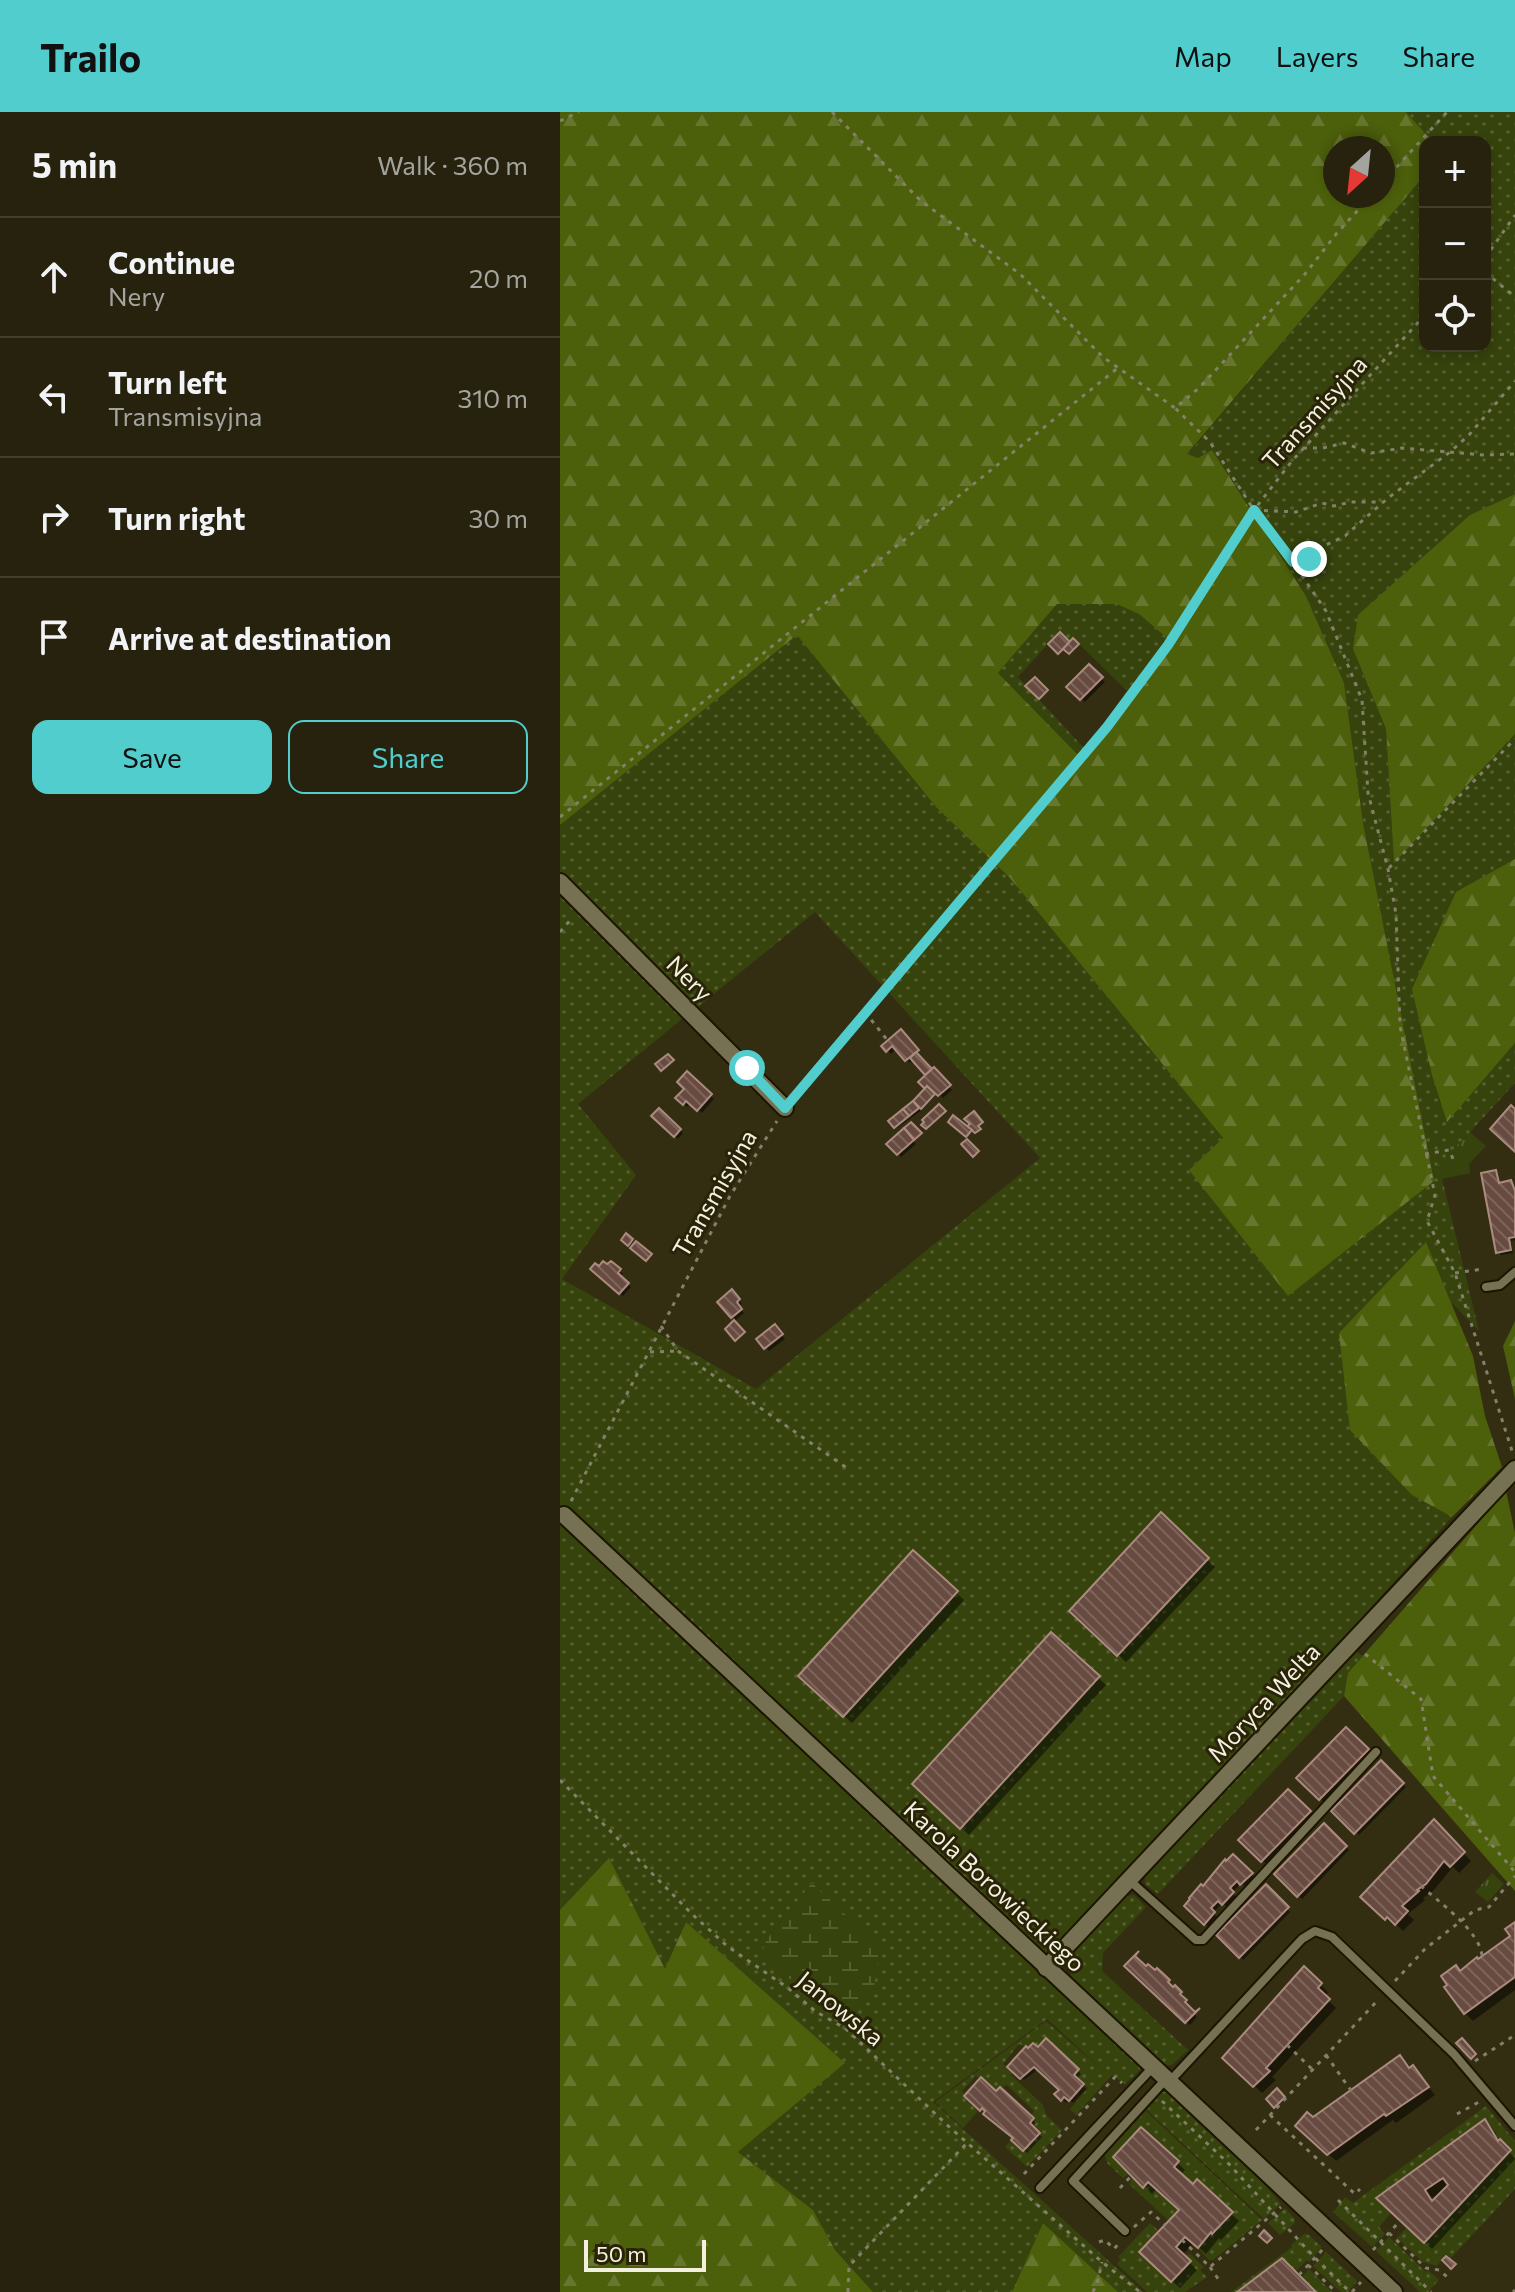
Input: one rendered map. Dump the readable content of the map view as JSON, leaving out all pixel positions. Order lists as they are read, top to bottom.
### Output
{
  "streets": {
    "street": ["Nery", "Moryca Welta", "Karola Borowieckiego"],
    "path": ["Transmisyjna", "Janowska"]
  },
  "crossings": [
    ["Transmisyjna", "Nery"],
    ["Transmisyjna", "Karola Borowieckiego"],
    ["Moryca Welta", "Karola Borowieckiego"]
  ],
  "scale_bar": "50 m",
  "north": "bottom left",
  "page": {
    "header": "Trailo",
    "nav": ["Map", "Layers", "Share"],
    "heading": ["5 min", "Walk · 360 m"],
    "map_buttons": ["+", "−"],
    "list": [
      ["Continue", "Nery", "20 m"],
      ["Turn left", "Transmisyjna", "310 m"],
      ["Turn right", "30 m"],
      "Arrive at destination"
    ],
    "buttons": ["Save", "Share"],
    "scale": "50 m"
  }
}
